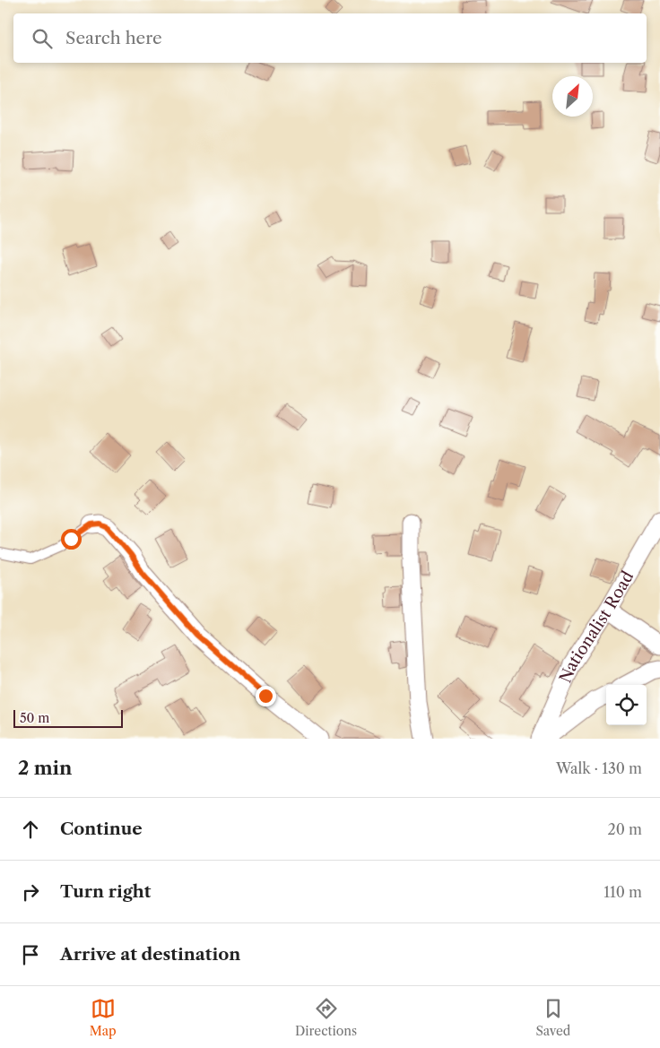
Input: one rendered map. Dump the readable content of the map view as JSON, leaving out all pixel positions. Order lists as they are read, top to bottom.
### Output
{
  "streets": {
    "street": ["Nationalist Road"]
  },
  "scale_bar": "50 m",
  "north": "top right",
  "page": {
    "search": "Search here",
    "scale": "50 m",
    "heading": ["2 min", "Walk · 130 m"],
    "list": [
      ["Continue", "20 m"],
      ["Turn right", "110 m"],
      "Arrive at destination"
    ],
    "nav": ["Map", "Directions", "Saved"]
  }
}
